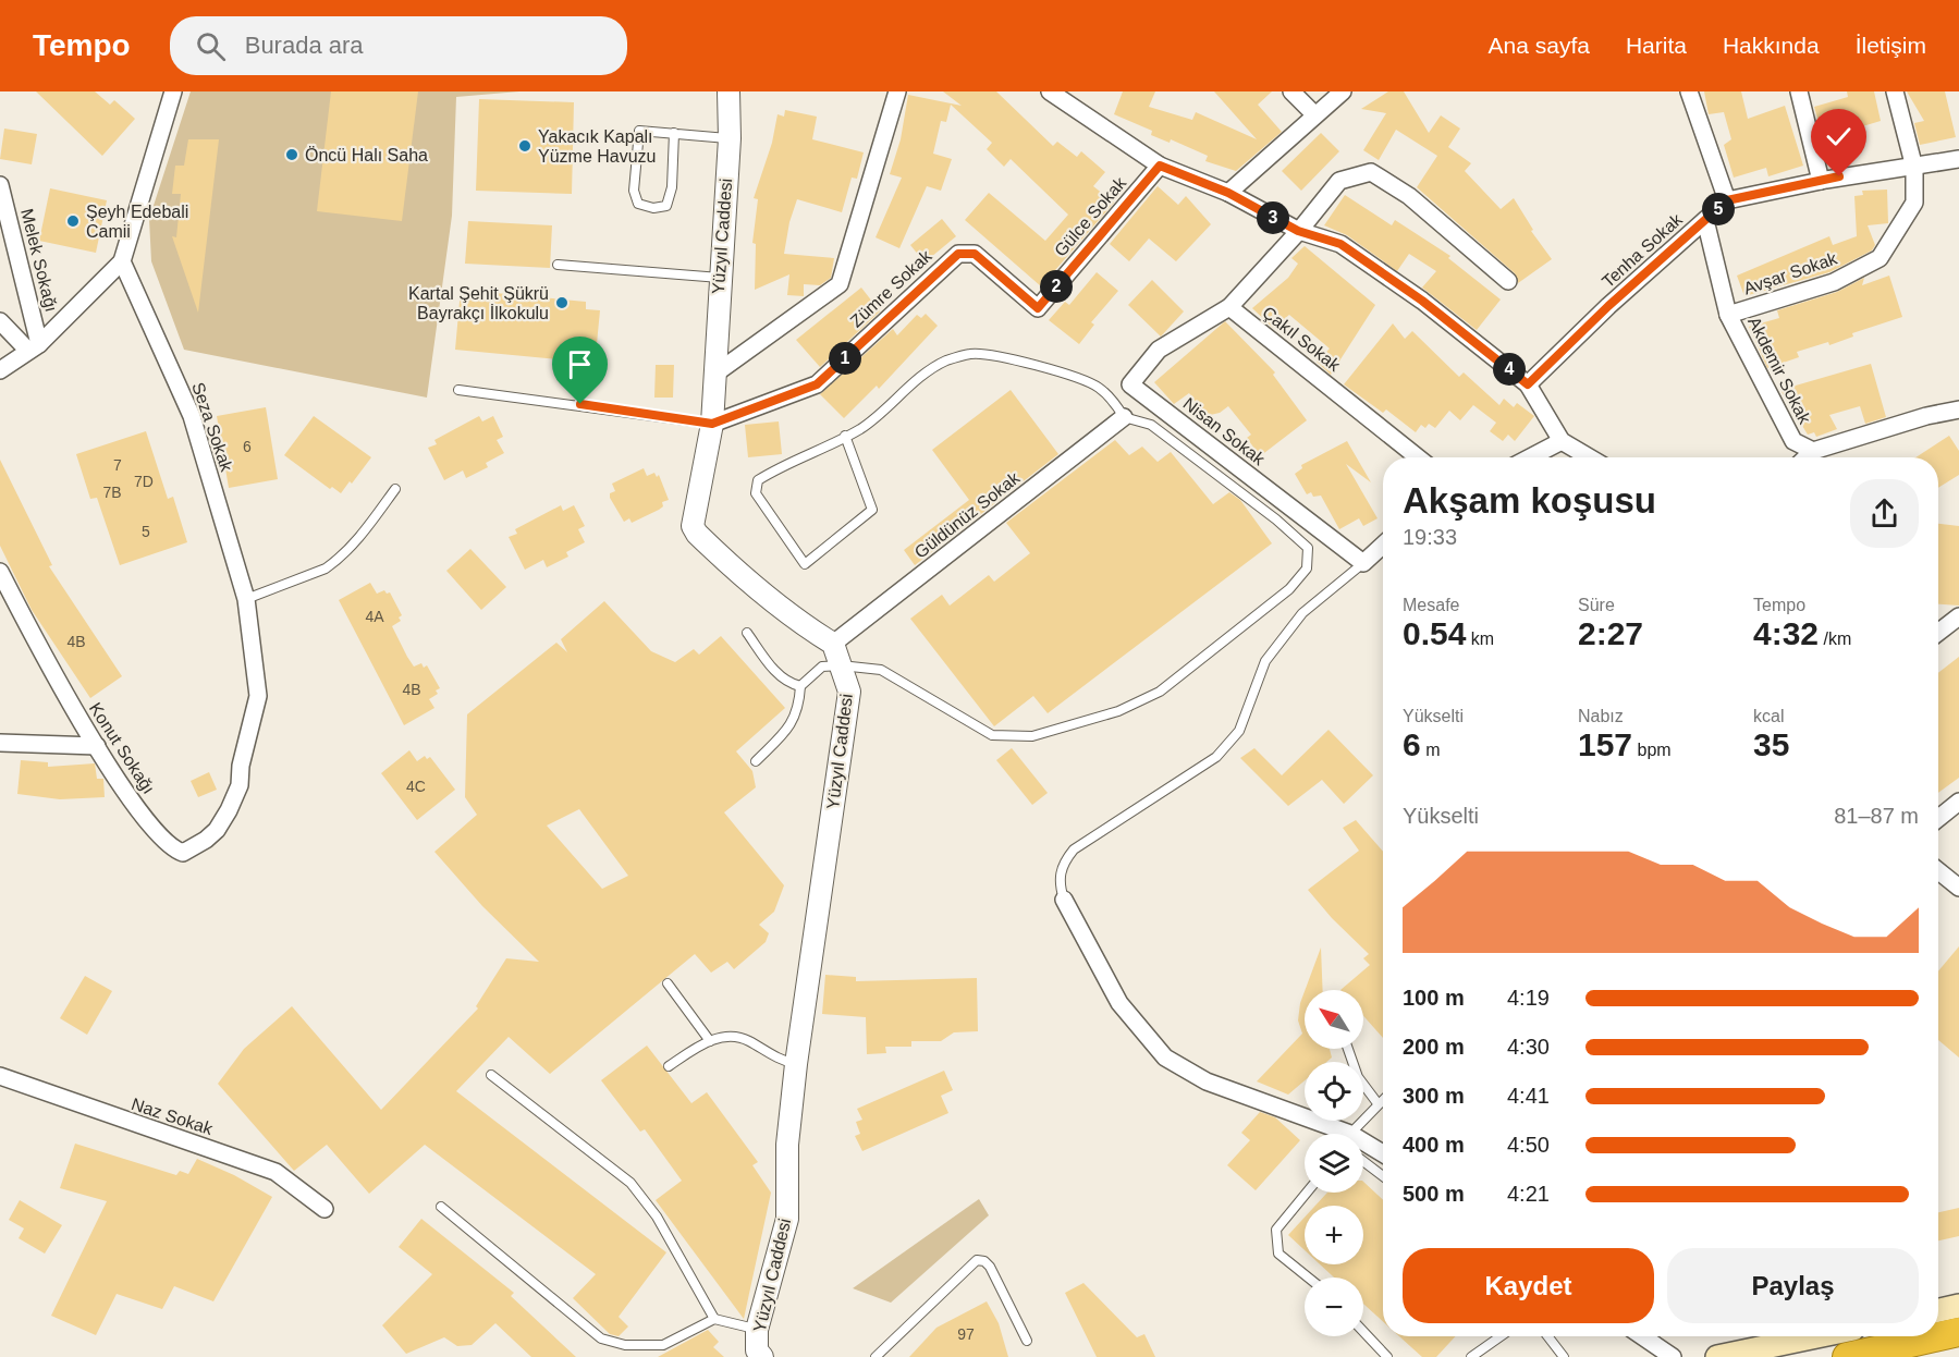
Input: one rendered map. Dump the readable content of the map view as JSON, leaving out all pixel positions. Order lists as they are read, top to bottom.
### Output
{
  "streets": {
    "street": [
      "Gülce Sokak",
      "Yüzyıl Caddesi",
      "Tenha Sokak",
      "Melek Sokağı",
      "Avşar Sokak",
      "Zümre Sokak",
      "Çakıl Sokak",
      "Akdemir Sokak",
      "Seza Sokak",
      "Nisan Sokak",
      "Güldünüz Sokak",
      "Konut Sokağı",
      "Naz Sokak"
    ]
  },
  "crossings": [
    ["Gülce Sokak", "Zümre Sokak"],
    ["Yüzyıl Caddesi", "Zümre Sokak"],
    ["Yüzyıl Caddesi", "Güldünüz Sokak"],
    ["Tenha Sokak", "Akdemir Sokak"],
    ["Avşar Sokak", "Akdemir Sokak"],
    ["Çakıl Sokak", "Nisan Sokak"],
    ["Seza Sokak", "Konut Sokağı"]
  ],
  "places": [
    "Yakacık Kapalı Yüzme Havuzu",
    "Öncü Halı Saha",
    "Şeyh Edebali Camii",
    "Kartal Şehit Şükrü Bayrakçı İlkokulu"
  ],
  "house_numbers": [
    "6",
    "7",
    "7D",
    "7B",
    "5",
    "4A",
    "4B",
    "4B",
    "4C",
    "97"
  ],
  "north": "top left",
  "page": {
    "header": "Tempo",
    "search": "Burada ara",
    "nav": [
      "Ana sayfa",
      "Harita",
      "Hakkında",
      "İletişim"
    ],
    "pins": [
      "5",
      "3",
      "2",
      "1",
      "4"
    ],
    "heading": ["Akşam koşusu", "19:33"],
    "stats": [
      ["Mesafe", "0.54 km"],
      ["Süre", "2:27"],
      ["Tempo", "4:32 /km"],
      ["Yükselti", "6 m"],
      ["Nabız", "157 bpm"],
      ["kcal", "35"]
    ],
    "chart": ["Yükselti", "81–87 m"],
    "list": [
      {
        "name": "100 m",
        "note": "4:19"
      },
      {
        "name": "200 m",
        "note": "4:30"
      },
      {
        "name": "300 m",
        "note": "4:41"
      },
      {
        "name": "400 m",
        "note": "4:50"
      },
      {
        "name": "500 m",
        "note": "4:21"
      }
    ],
    "map_buttons": ["+", "−"],
    "buttons": ["Kaydet", "Paylaş"]
  }
}
